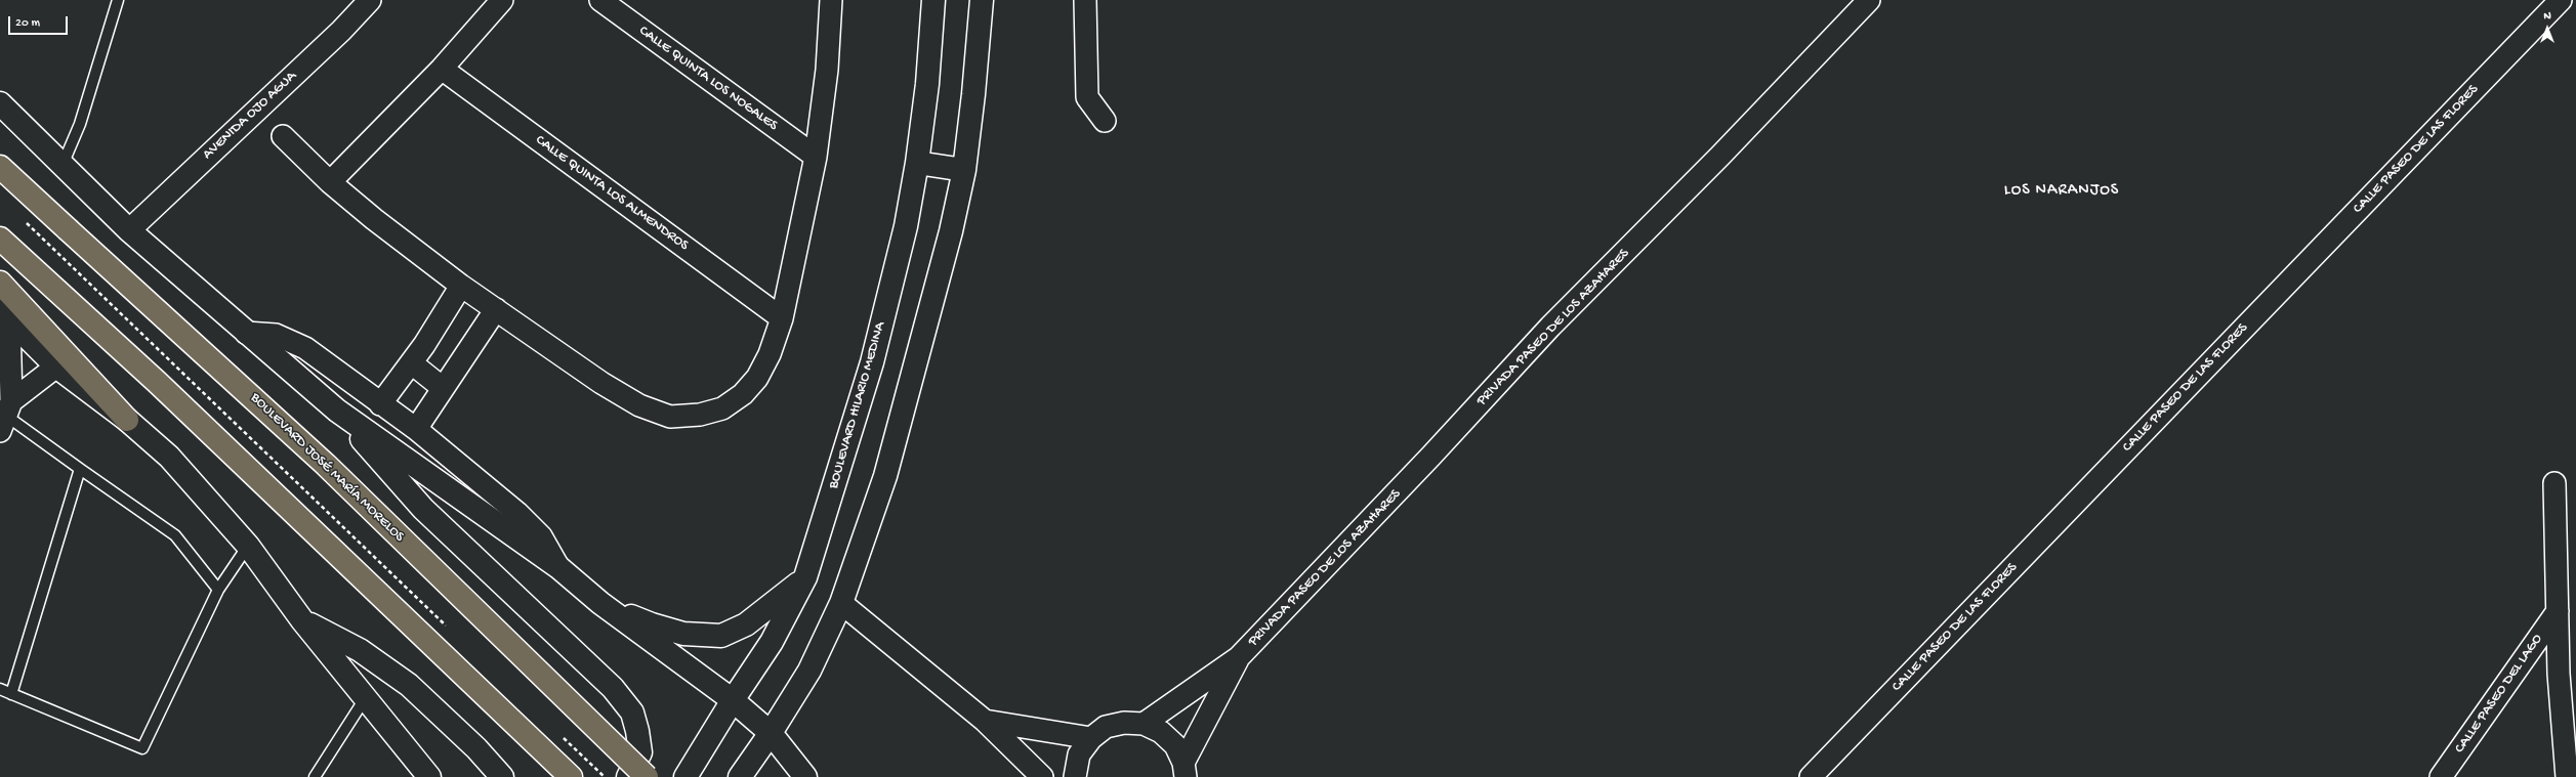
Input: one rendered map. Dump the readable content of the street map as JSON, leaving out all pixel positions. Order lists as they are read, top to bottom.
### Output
{
  "streets": {
    "main road": ["BOULEVARD JOSÉ MARÍA MORELOS"],
    "street": [
      "CALLE QUINTA LOS NOGALES",
      "AVENIDA OJO AGUA",
      "CALLE PASEO DE LAS FLORES",
      "CALLE QUINTA LOS ALMENDROS",
      "PRIVADA PASEO DE LOS AZAHARES",
      "BOULEVARD HILARIO MEDINA",
      "CALLE PASEO DEL LAGO"
    ]
  },
  "districts": ["LOS NARANJOS"],
  "scale_bar": "20 m",
  "north": "top"
}
